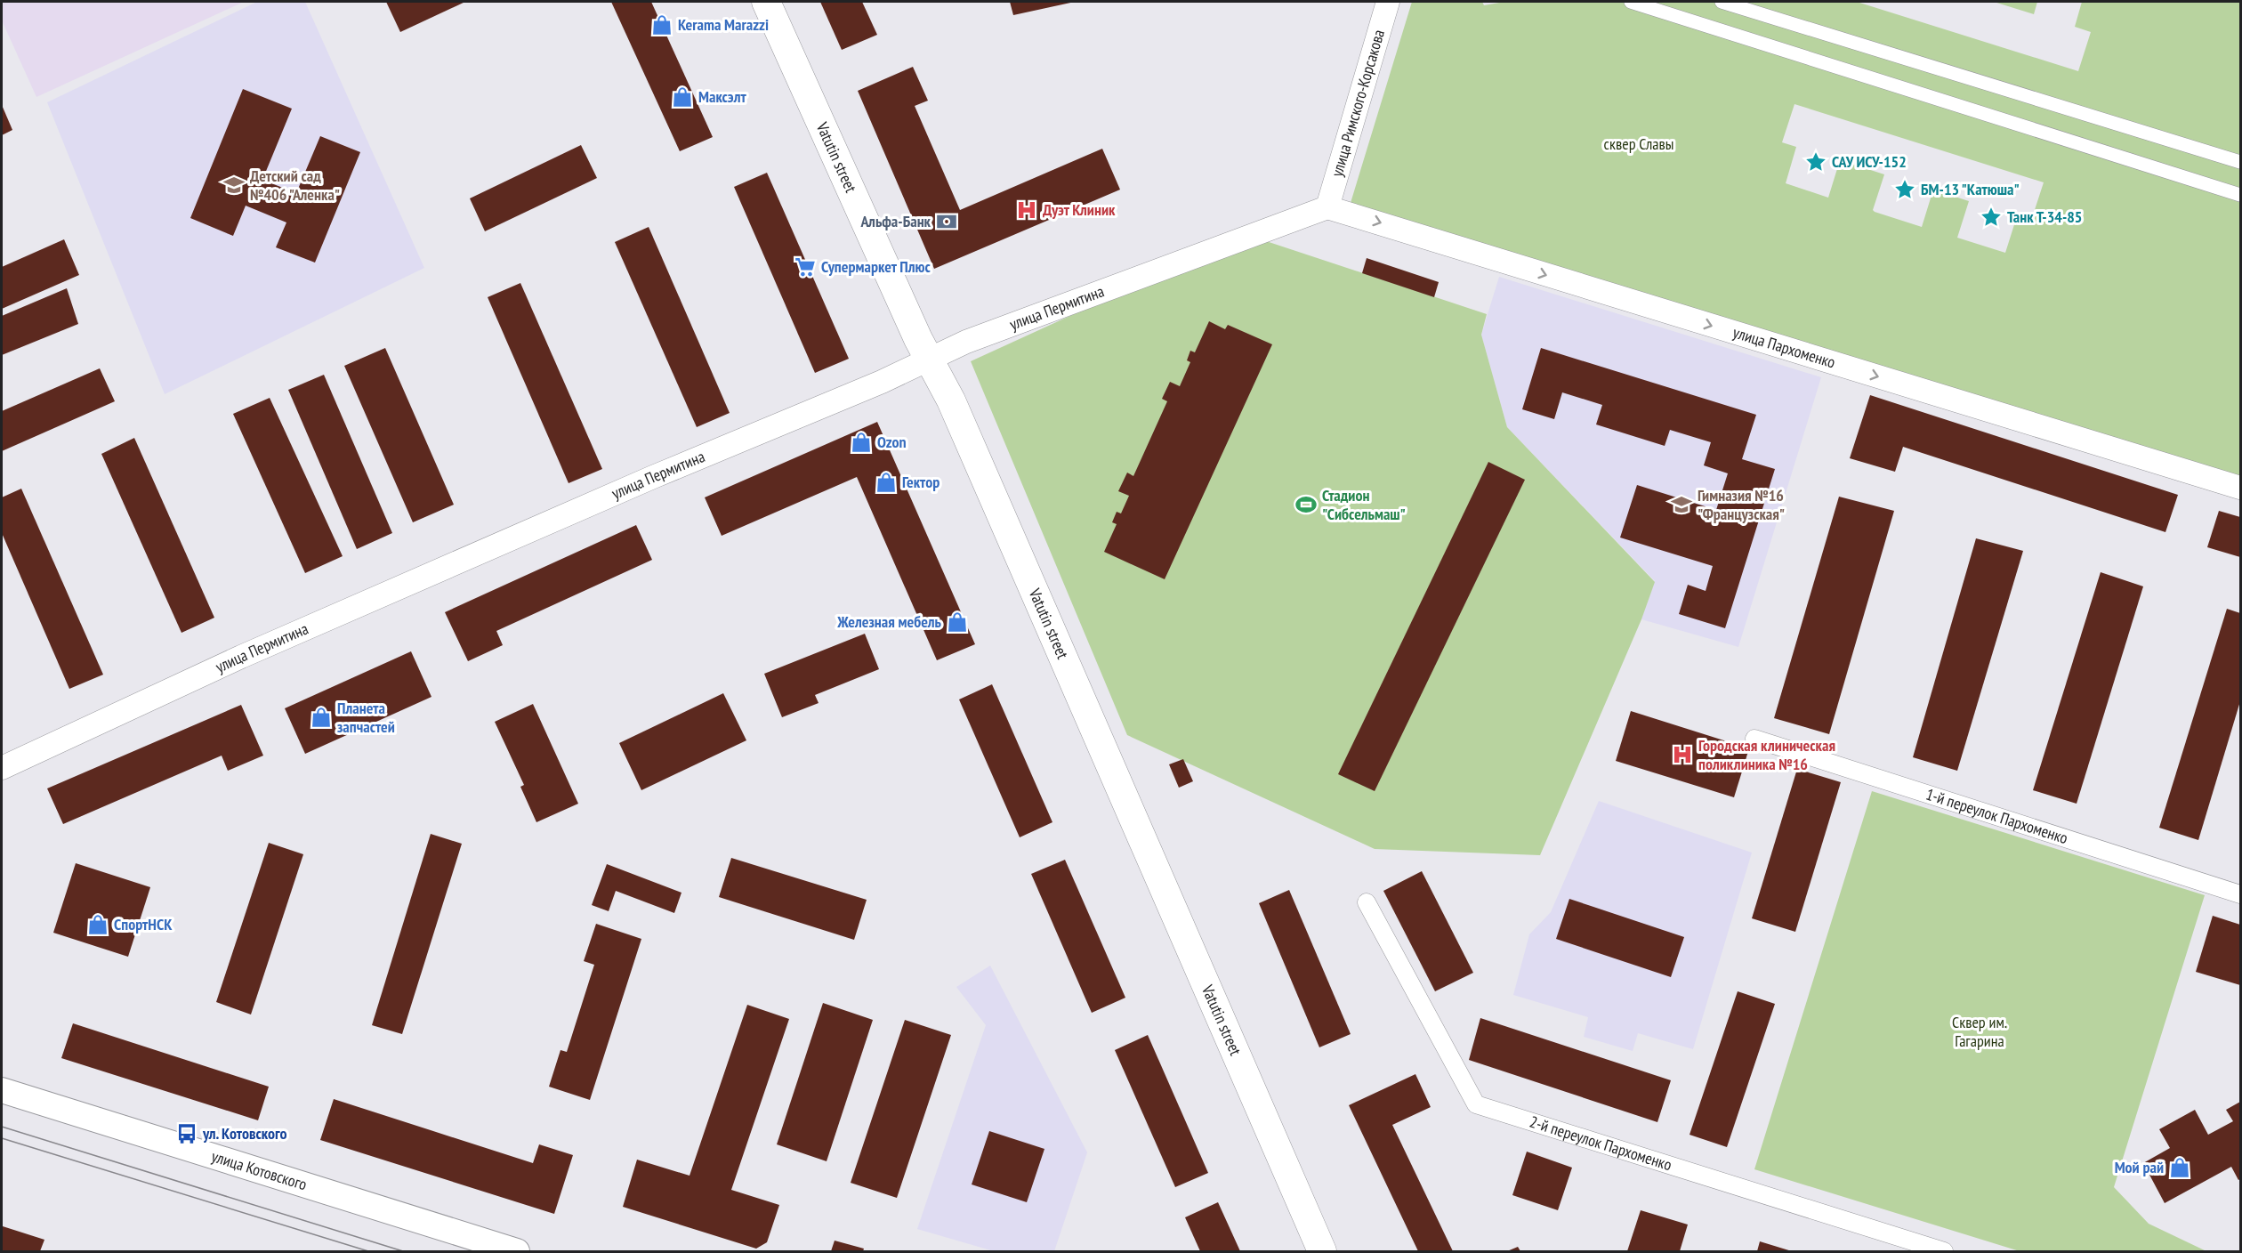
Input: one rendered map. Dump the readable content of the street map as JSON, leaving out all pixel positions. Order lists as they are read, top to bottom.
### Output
{
  "streets": {
    "main road": ["Vatutin street", "улица Котовского"],
    "street": [
      "улица Римского-Корсакова",
      "улица Пермитина",
      "улица Пархоменко",
      "1-й переулок Пархоменко",
      "2-й переулок Пархоменко"
    ]
  },
  "crossings": [
    ["улица Римского-Корсакова", "улица Пермитина"],
    ["улица Римского-Корсакова", "улица Пархоменко"],
    ["Vatutin street", "улица Пермитина"],
    ["улица Пермитина", "улица Пархоменко"]
  ],
  "one_way": ["улица Пархоменко"],
  "parks": ["сквер Славы", "Сквер им. Гагарина"],
  "places": {
    "shop": [
      "Kerama Marazzi",
      "Максэлт",
      "Ozon",
      "Гектор",
      "Железная мебель",
      "Планета запчастей",
      "СпортНСК",
      "Мой рай"
    ],
    "place": ["САУ ИСУ-152", "БМ-13 \"Катюша\"", "Танк Т-34-85"],
    "school or university": ["Детский сад №406 \"Аленка\"", "Гимназия №16 \"Французская\""],
    "hospital": ["Дуэт Клиник", "Городская клиническая поликлиника №16"],
    "bank": ["Альфа-Банк"],
    "supermarket": ["Супермаркет Плюс"],
    "sports": ["Стадион \"Сибсельмаш\""],
    "bus stop": ["ул. Котовского"]
  }
}
